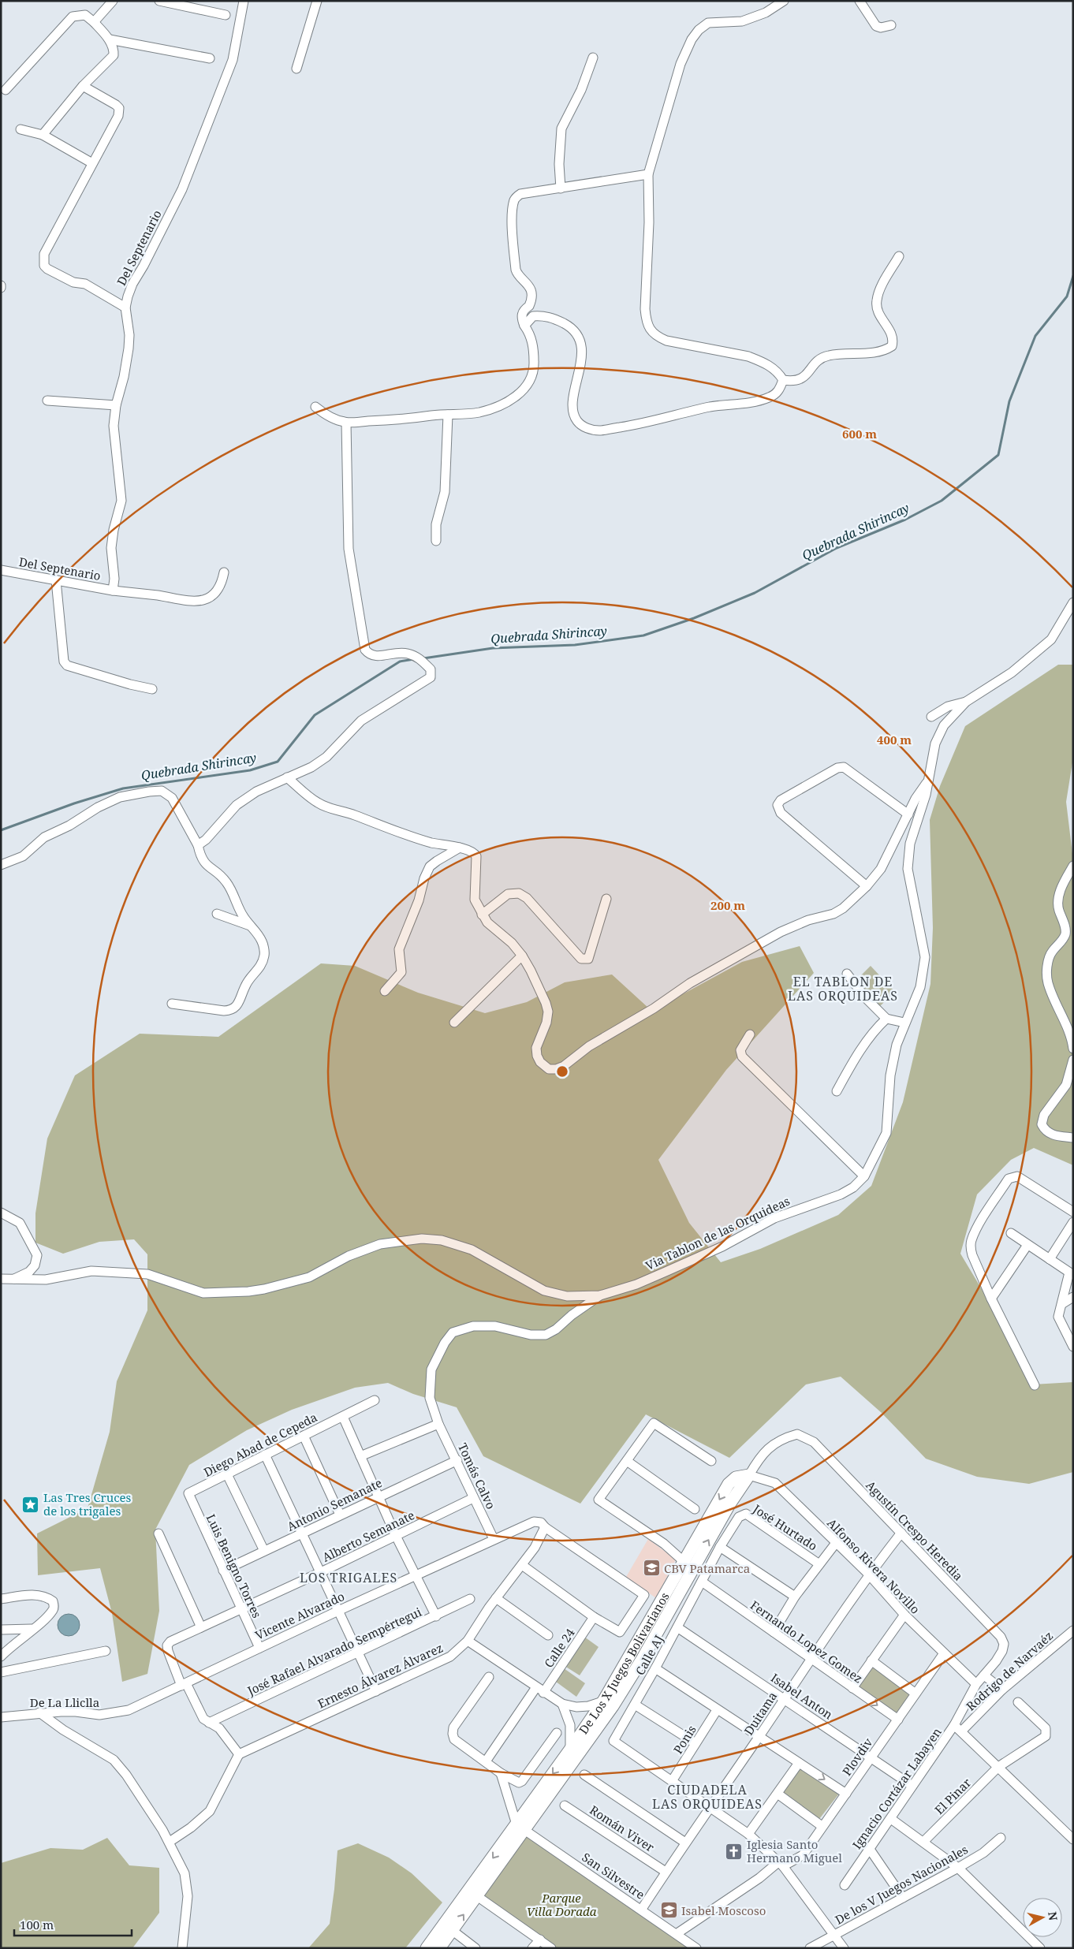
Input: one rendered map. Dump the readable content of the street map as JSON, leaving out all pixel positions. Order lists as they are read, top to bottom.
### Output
{
  "streets": {
    "street": [
      "Del Septenario",
      "Via Tablon de las Orquideas",
      "Diego Abad de Cepeda",
      "Tomás Calvo",
      "Antonio Semanate",
      "José Hurtado",
      "Agustín Crespo Heredia",
      "Alberto Semanate",
      "Luis Benigno Torres",
      "Alfonso Rivera Novillo",
      "Vicente Alvarado",
      "Fernando Lopez Gomez",
      "Calle 24",
      "José Rafael Alvarado Sempértegui",
      "Calle AJ",
      "De Los X Juegos Bolivarianos",
      "Rodrigo de Narvaéz",
      "Ernesto Álvarez Álvarez",
      "Isabel Anton",
      "De La Lliclla",
      "Duitama",
      "Ponis",
      "Plovdiv",
      "Ignacio Cortázar Labayen",
      "El Pinar",
      "Román Viver",
      "San Silvestre",
      "De los V Juegos Nacionales"
    ]
  },
  "crossings": [
    ["Via Tablon de las Orquideas", "Tomás Calvo"],
    ["Diego Abad de Cepeda", "Luis Benigno Torres"],
    ["Tomás Calvo", "Antonio Semanate"],
    ["Tomás Calvo", "Alberto Semanate"],
    ["Tomás Calvo", "Vicente Alvarado"],
    ["Antonio Semanate", "Luis Benigno Torres"],
    ["José Hurtado", "Calle AJ"],
    ["Agustín Crespo Heredia", "Alfonso Rivera Novillo"],
    ["Agustín Crespo Heredia", "De Los X Juegos Bolivarianos"],
    ["Agustín Crespo Heredia", "Duitama"],
    ["Agustín Crespo Heredia", "Ignacio Cortázar Labayen"],
    ["Alberto Semanate", "Luis Benigno Torres"],
    ["Alberto Semanate", "Vicente Alvarado"],
    ["Luis Benigno Torres", "Vicente Alvarado"],
    ["Alfonso Rivera Novillo", "De Los X Juegos Bolivarianos"],
    ["Alfonso Rivera Novillo", "Duitama"],
    ["Alfonso Rivera Novillo", "Plovdiv"],
    ["Alfonso Rivera Novillo", "Ignacio Cortázar Labayen"],
    ["Vicente Alvarado", "Ernesto Álvarez Álvarez"],
    ["Vicente Alvarado", "De La Lliclla"],
    ["Fernando Lopez Gomez", "Calle AJ"],
    ["Fernando Lopez Gomez", "Duitama"],
    ["Fernando Lopez Gomez", "Plovdiv"],
    ["Calle AJ", "Isabel Anton"],
    ["Calle AJ", "Ponis"],
    ["De Los X Juegos Bolivarianos", "San Silvestre"],
    ["Rodrigo de Narvaéz", "Ignacio Cortázar Labayen"],
    ["Isabel Anton", "Duitama"],
    ["Isabel Anton", "Plovdiv"],
    ["Isabel Anton", "Ignacio Cortázar Labayen"],
    ["Duitama", "Román Viver"],
    ["Duitama", "San Silvestre"],
    ["Plovdiv", "San Silvestre"],
    ["Ignacio Cortázar Labayen", "El Pinar"]
  ],
  "districts": ["EL TABLON DE LAS ORQUIDEAS", "LOS TRIGALES", "CIUDADELA LAS ORQUIDEAS"],
  "water": ["Quebrada Shirincay"],
  "parks": ["Parque Villa Dorada"],
  "places": {
    "place": ["Las Tres Cruces de los trigales"],
    "school or university": ["CBV Patamarca", "Isabel Moscoso"],
    "church": ["Iglesia Santo Hermano Miguel"]
  },
  "scale_bar": "100 m",
  "north": "right",
  "rings": ["600 m", "400 m", "200 m"]
}
